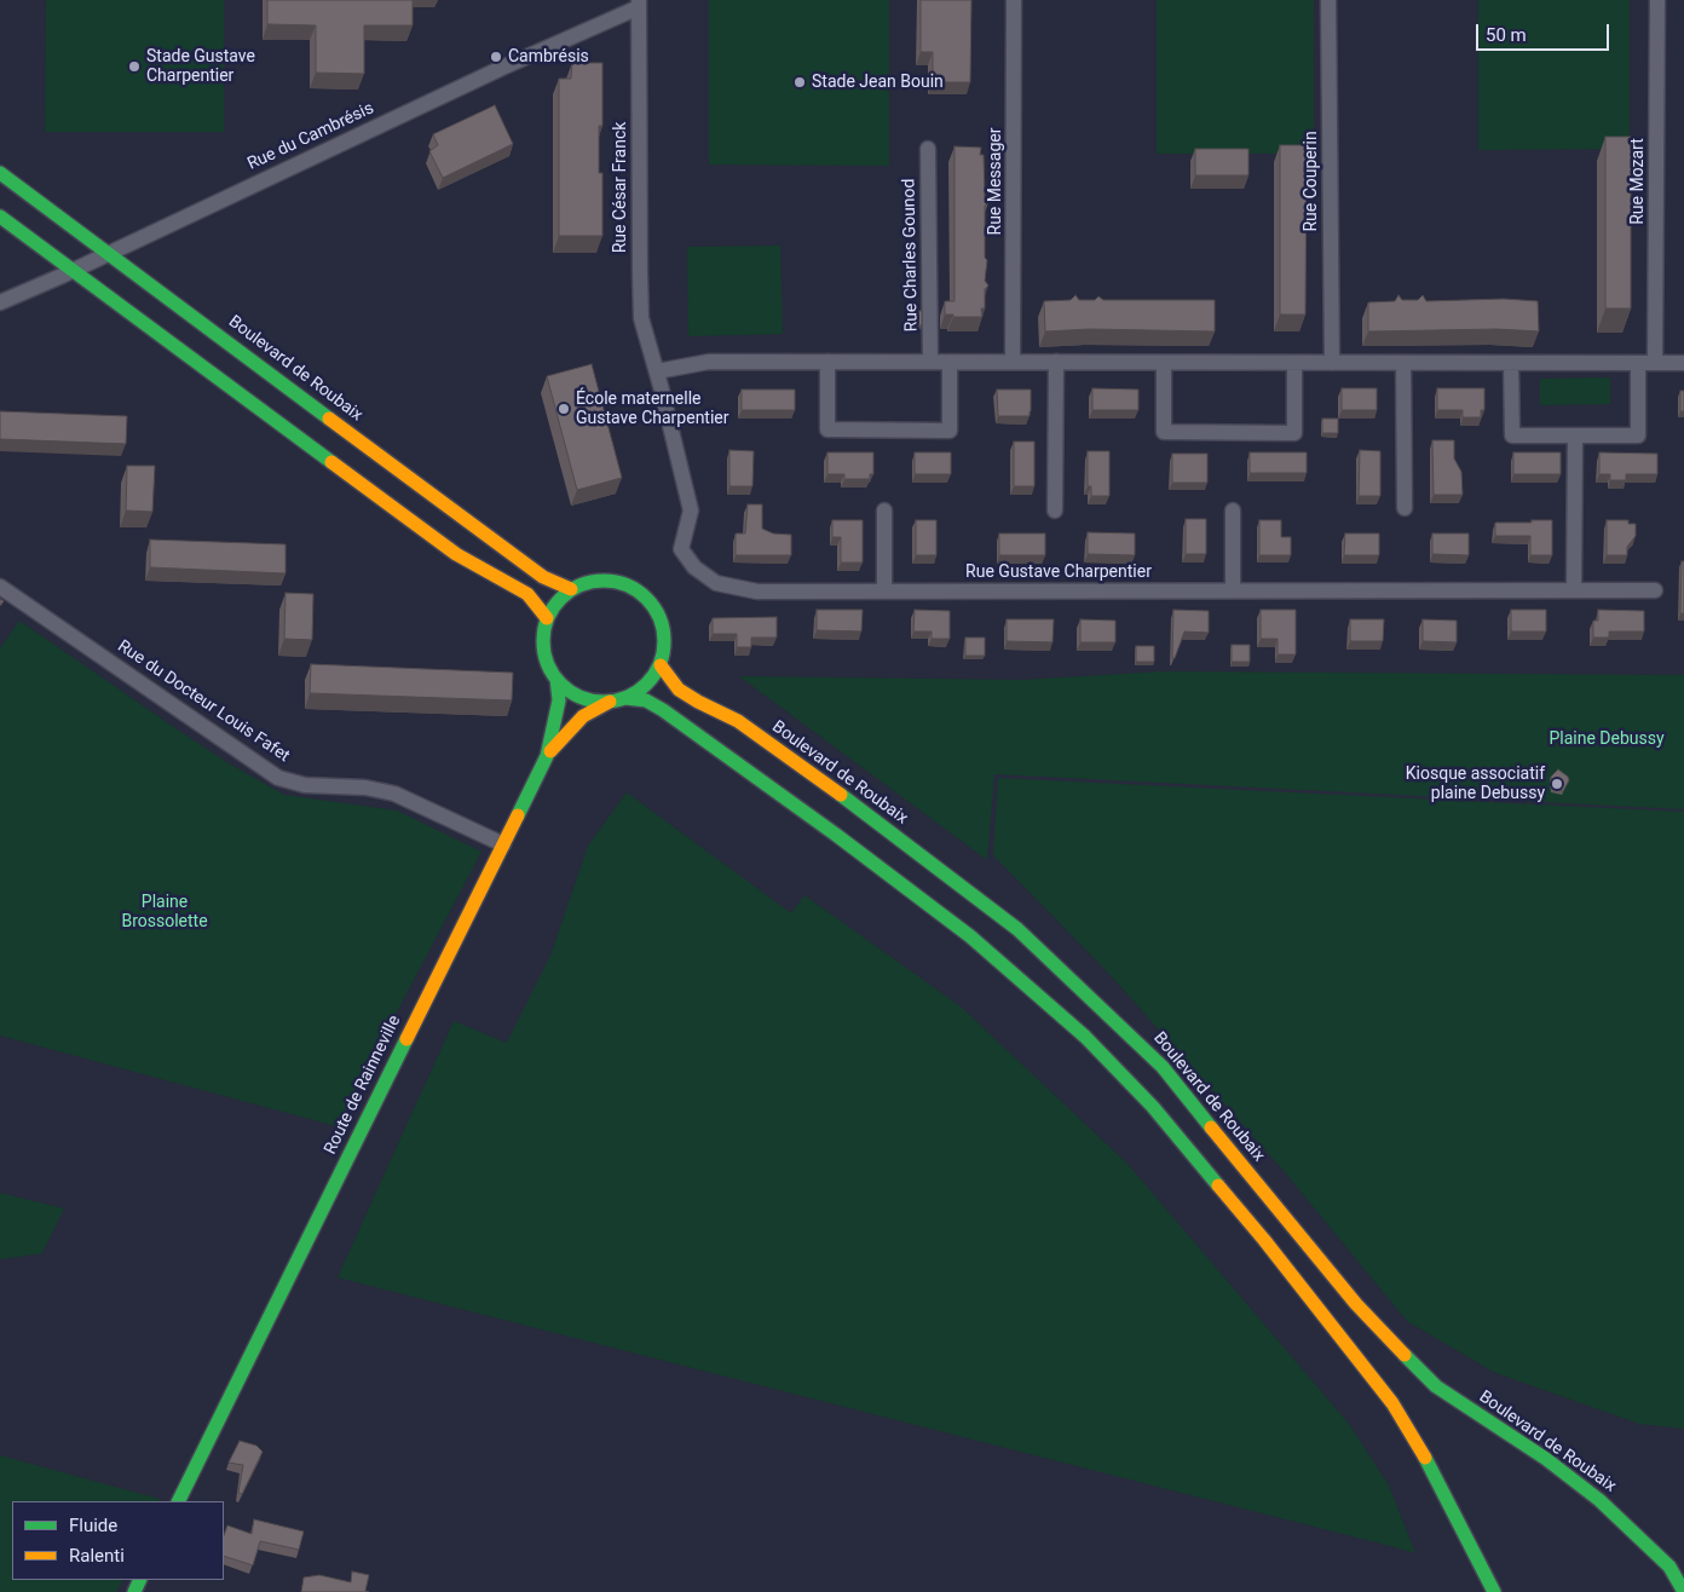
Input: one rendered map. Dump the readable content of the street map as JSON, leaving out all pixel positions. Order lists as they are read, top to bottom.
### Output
{
  "streets": {
    "main road": ["Boulevard de Roubaix", "Route de Rainneville"],
    "street": [
      "Rue du Cambrésis",
      "Rue Messager",
      "Rue Couperin",
      "Rue Mozart",
      "Rue César Franck",
      "Rue Charles Gounod",
      "Rue Gustave Charpentier",
      "Rue du Docteur Louis Fafet"
    ]
  },
  "crossings": [
    ["Rue du Cambrésis", "Rue César Franck"],
    ["Rue du Cambrésis", "Boulevard de Roubaix"],
    ["Rue César Franck", "Rue Gustave Charpentier"],
    ["Boulevard de Roubaix", "Route de Rainneville"],
    ["Rue du Docteur Louis Fafet", "Route de Rainneville"]
  ],
  "parks": ["Plaine Debussy", "Plaine Brossolette"],
  "places": [
    "Cambrésis",
    "Stade Gustave Charpentier",
    "Stade Jean Bouin",
    "École maternelle Gustave Charpentier",
    "Kiosque associatif plaine Debussy"
  ],
  "legend": ["Fluide", "Ralenti"],
  "scale_bar": "50 m"
}
